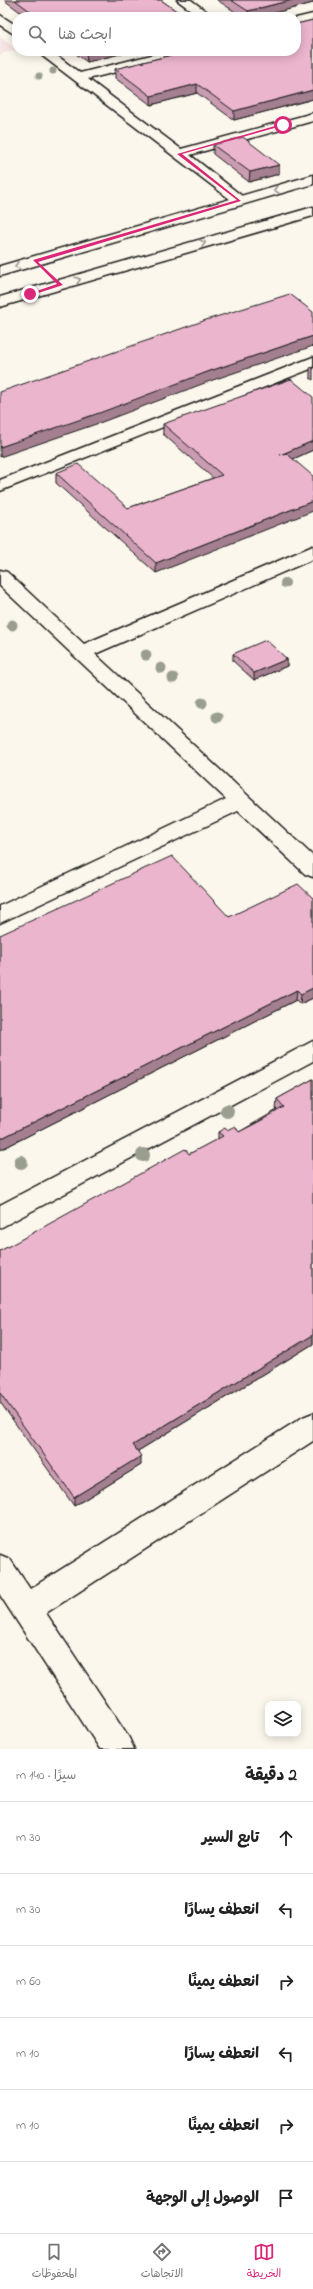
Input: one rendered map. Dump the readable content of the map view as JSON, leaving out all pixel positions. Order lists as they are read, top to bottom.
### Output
{
  "page": {
    "search": "ابحث هنا",
    "heading": ["2 دقيقة", "سيرًا · 140 m"],
    "list": [
      ["تابع السير", "30 m"],
      ["انعطف يسارًا", "30 m"],
      ["انعطف يمينًا", "60 m"],
      ["انعطف يسارًا", "10 m"],
      ["انعطف يمينًا", "10 m"],
      "الوصول إلى الوجهة"
    ],
    "nav": ["الخريطة", "الاتجاهات", "المحفوظات"]
  }
}
